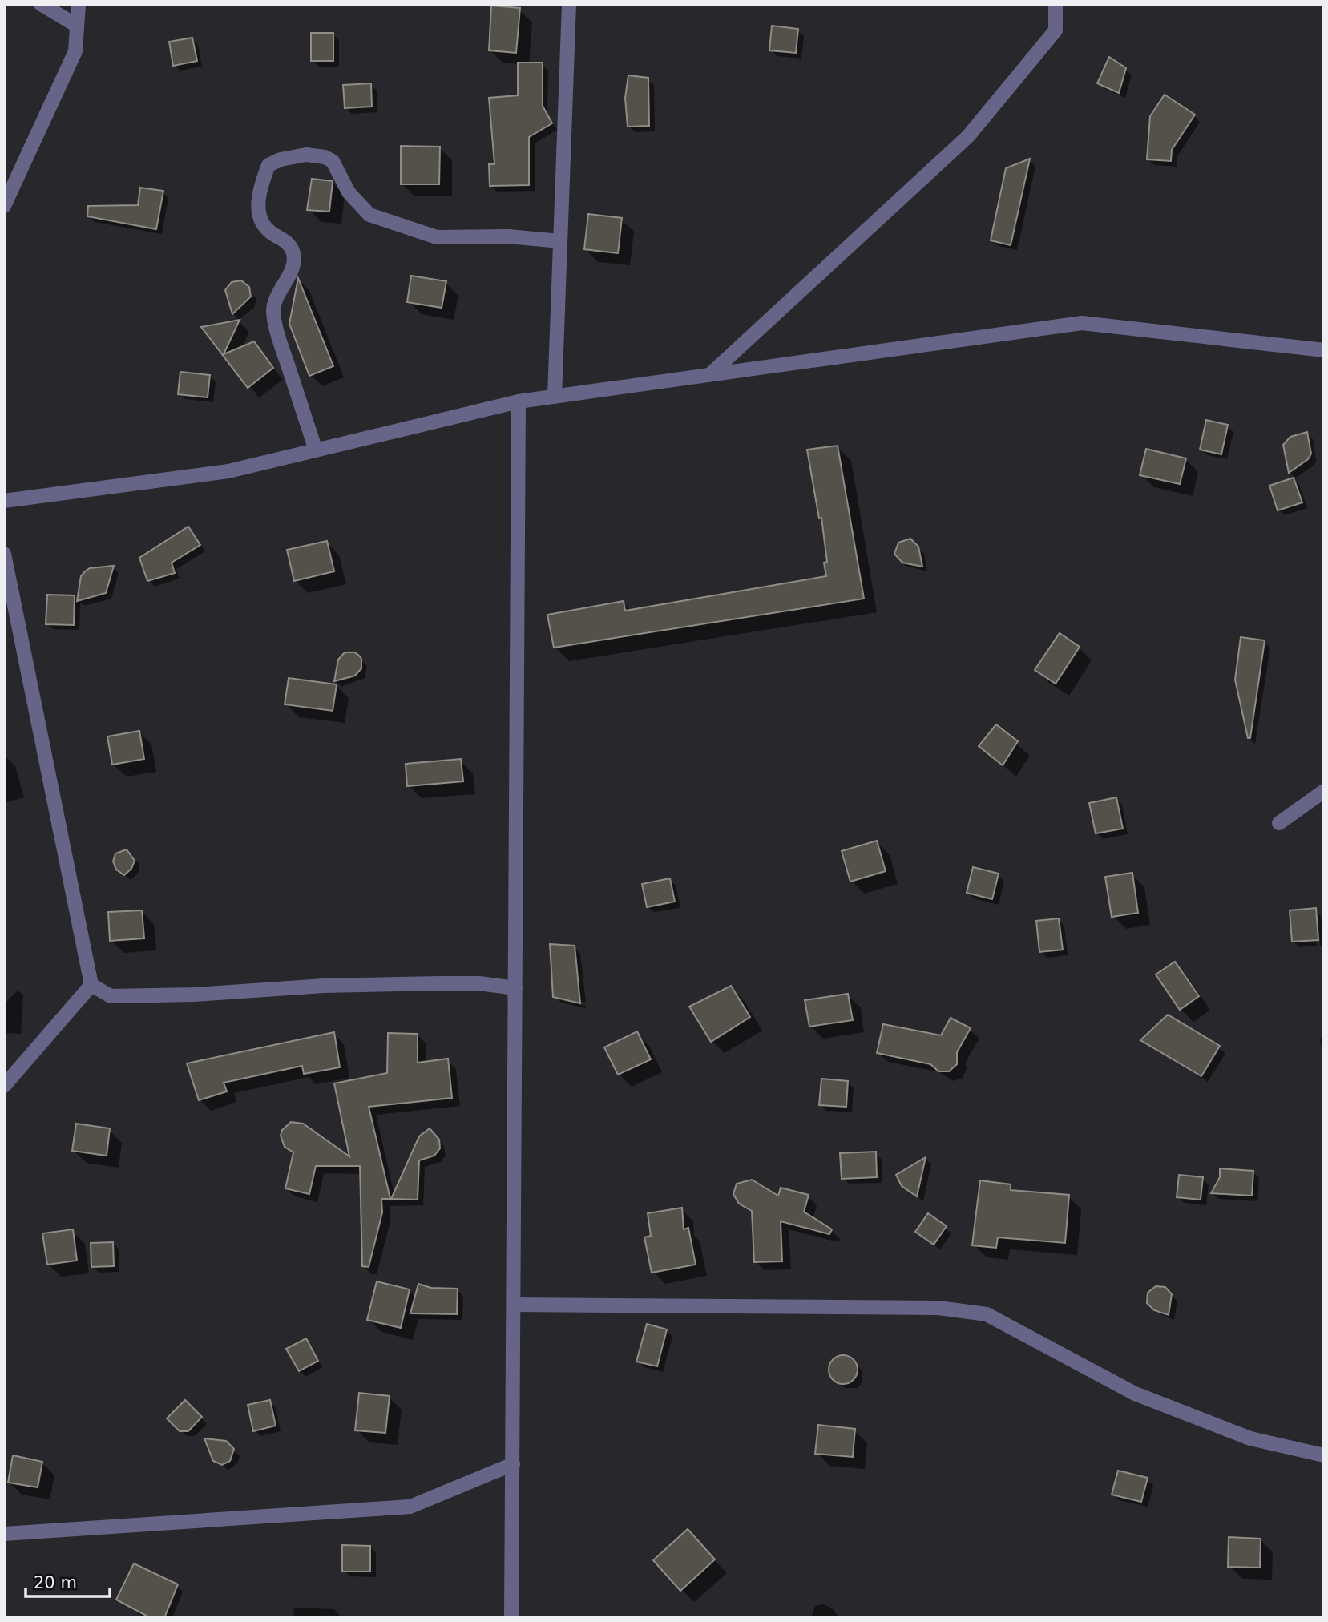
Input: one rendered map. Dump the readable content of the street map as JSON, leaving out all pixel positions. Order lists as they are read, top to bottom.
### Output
{
  "scale_bar": "20 m"
}
